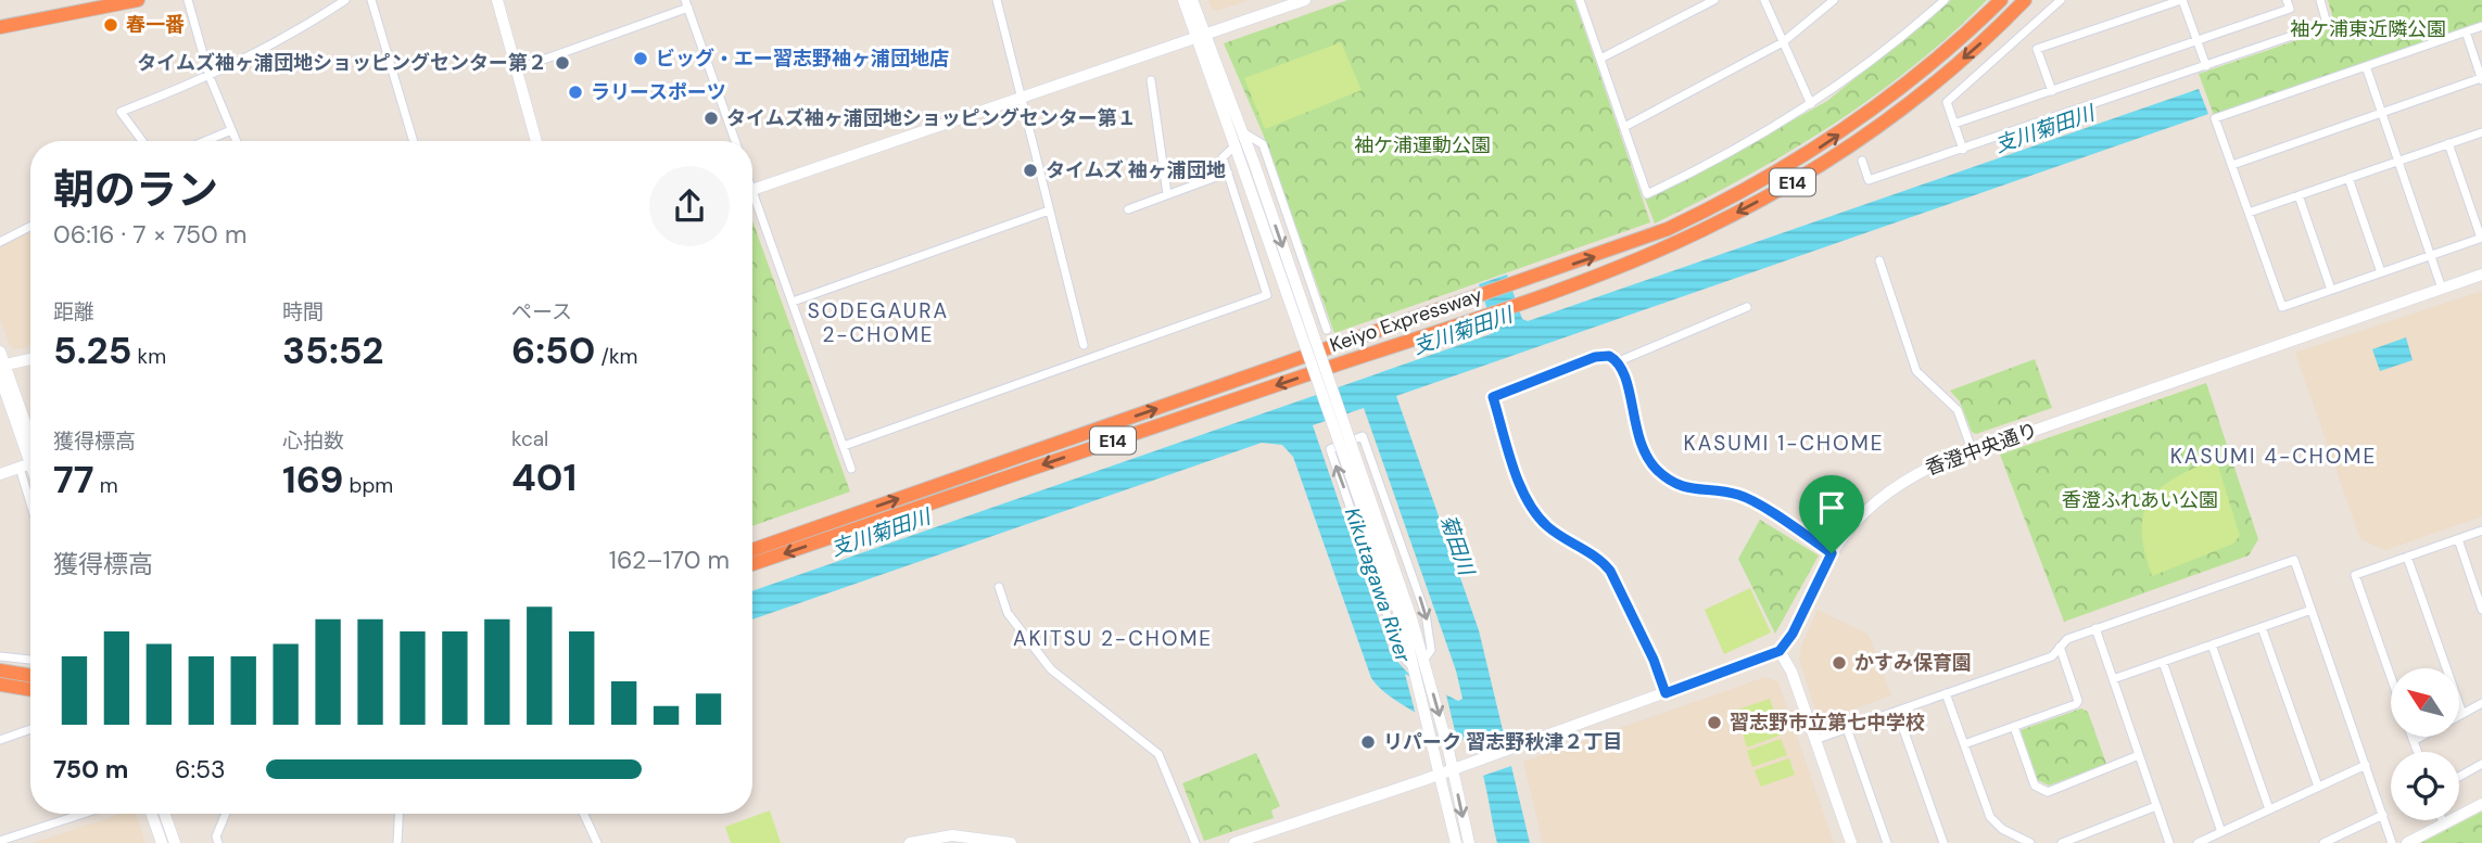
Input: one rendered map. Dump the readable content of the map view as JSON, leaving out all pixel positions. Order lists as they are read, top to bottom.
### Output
{
  "streets": {
    "highway": ["E14", "Keiyo Expressway"],
    "street": ["香澄中央通り"]
  },
  "districts": [
    "SODEGAURA 2-CHOME",
    "KASUMI 1-CHOME",
    "KASUMI 4-CHOME",
    "AKITSU 2-CHOME"
  ],
  "water": ["支川菊田川", "菊田川", "Kikutagawa River"],
  "parks": ["袖ケ浦東近隣公園", "袖ケ浦運動公園", "香澄ふれあい公園"],
  "places": [
    "春一番",
    "ビッグ・エー習志野袖ヶ浦団地店",
    "タイムズ袖ヶ浦団地ショッピングセンター第２",
    "ラリースポーツ",
    "タイムズ袖ヶ浦団地ショッピングセンター第１",
    "タイムズ 袖ヶ浦団地",
    "かすみ保育園",
    "習志野市立第七中学校",
    "リパーク 習志野秋津２丁目"
  ],
  "north": "top left",
  "page": {
    "heading": ["朝のラン", "06:16 · 7 × 750 m"],
    "stats": [
      ["距離", "5.25 km"],
      ["時間", "35:52"],
      ["ペース", "6:50 /km"],
      ["獲得標高", "77 m"],
      ["心拍数", "169 bpm"],
      ["kcal", "401"]
    ],
    "chart": ["獲得標高", "162–170 m"],
    "list": [
      {
        "name": "750 m",
        "note": "6:53"
      }
    ]
  }
}
